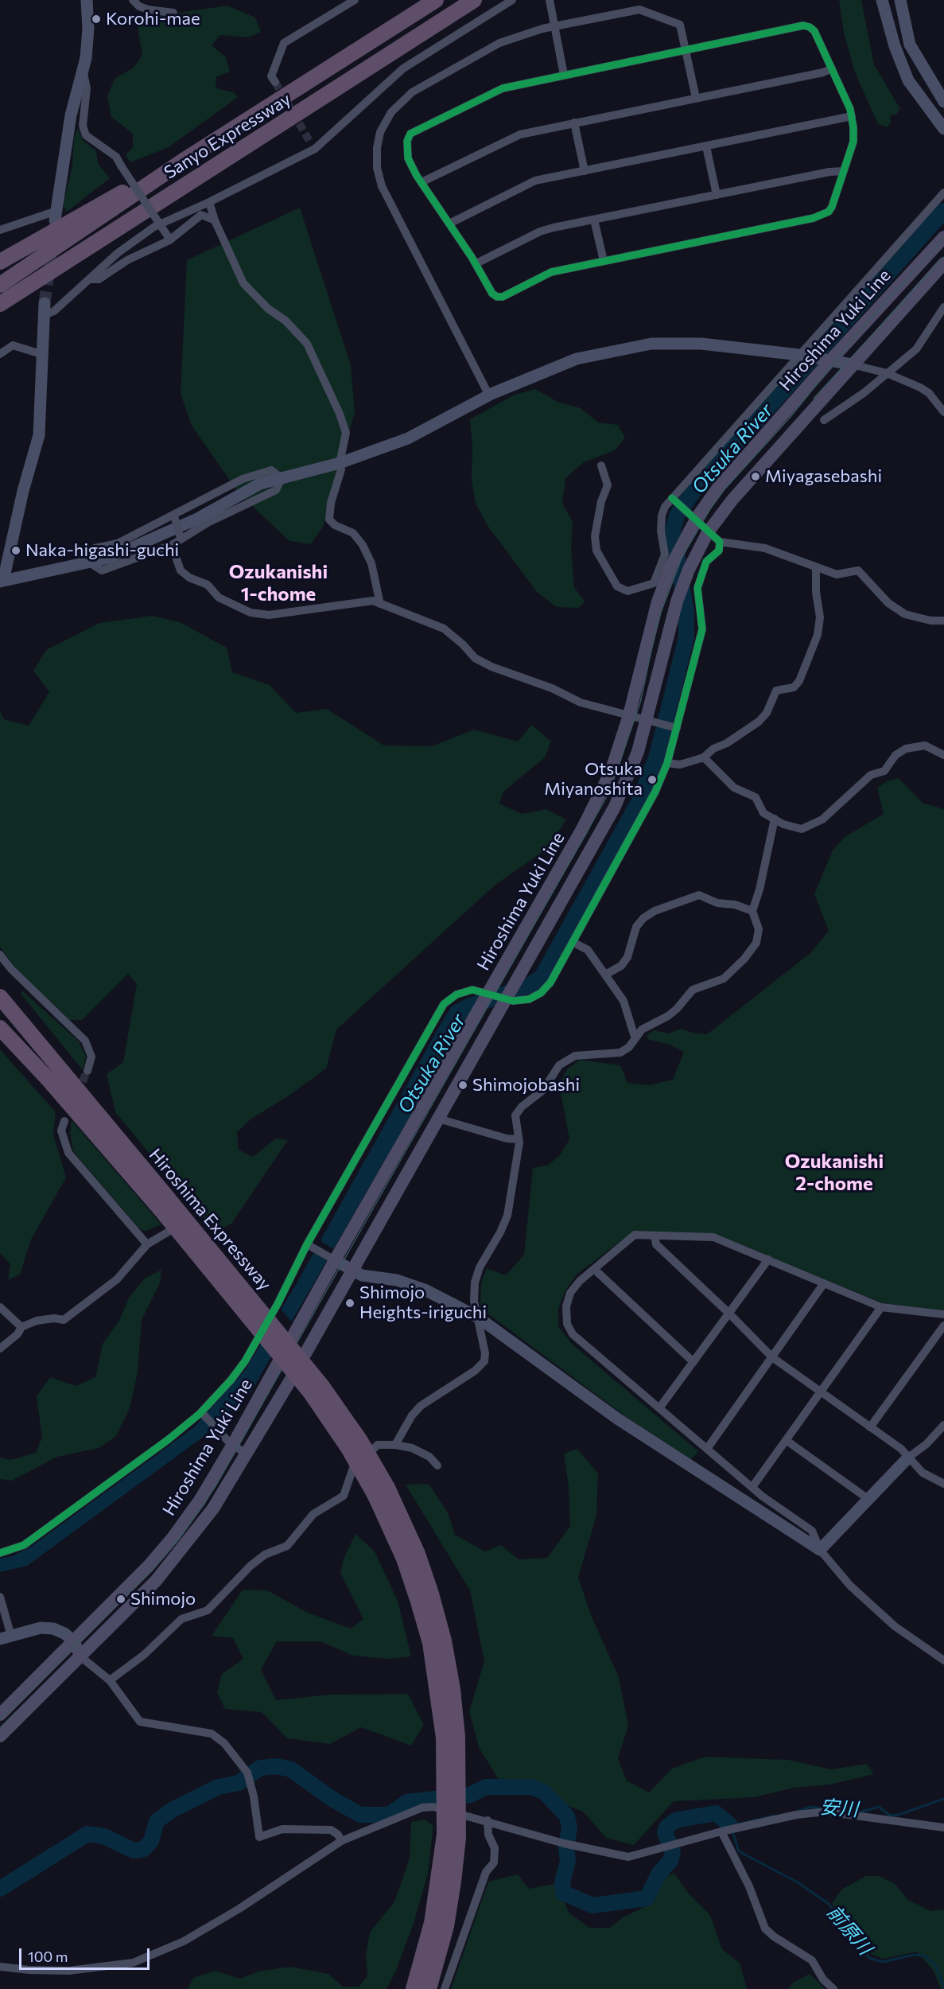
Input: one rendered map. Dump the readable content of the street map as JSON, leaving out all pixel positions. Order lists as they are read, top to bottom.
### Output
{
  "streets": {
    "highway": ["Sanyo Expressway", "Hiroshima Expressway"],
    "main road": ["Hiroshima Yuki Line"]
  },
  "districts": ["Ozukanishi 1-chome", "Ozukanishi 2-chome"],
  "water": ["Otsuka River", "安川", "前原川"],
  "places": [
    "Korohi-mae",
    "Miyagasebashi",
    "Naka-higashi-guchi",
    "Otsuka Miyanoshita",
    "Shimojobashi",
    "Shimojo Heights-iriguchi",
    "Shimojo"
  ],
  "scale_bar": "100 m"
}
